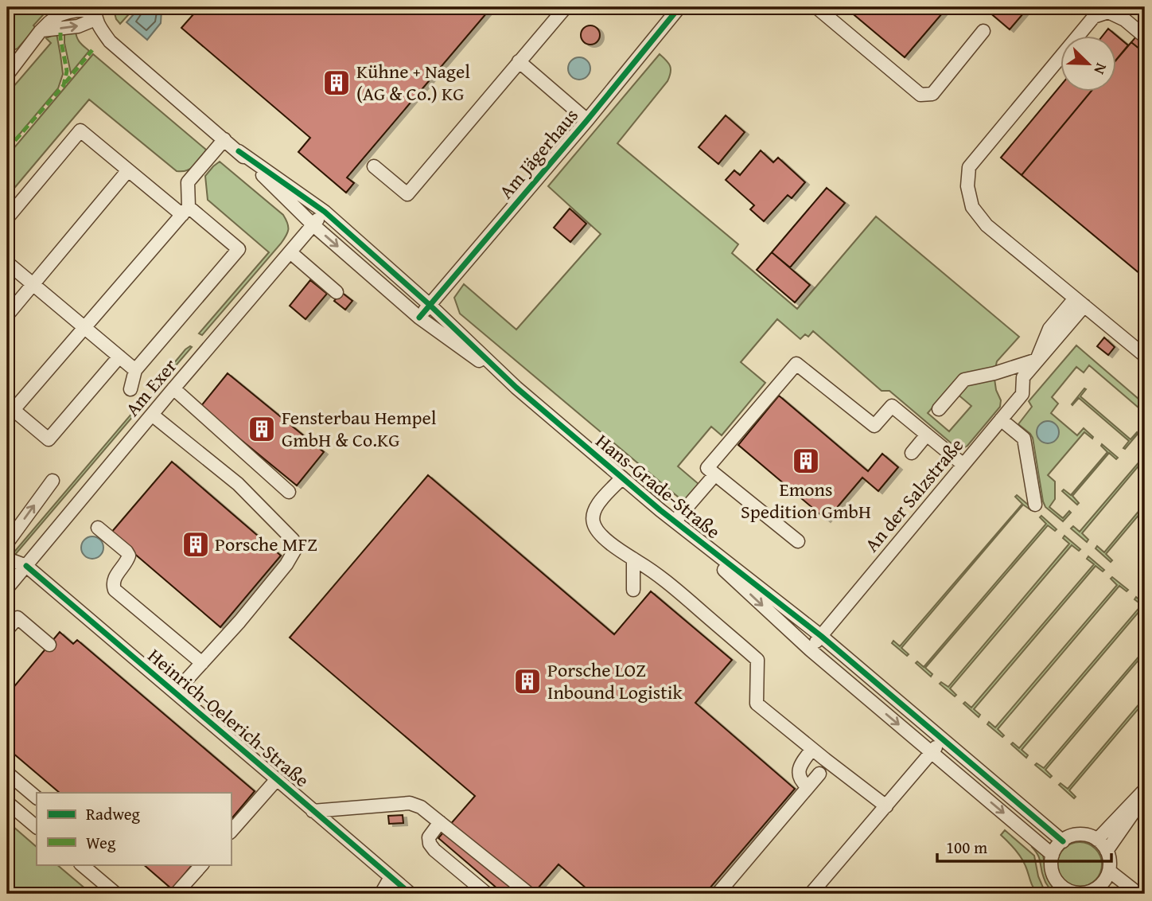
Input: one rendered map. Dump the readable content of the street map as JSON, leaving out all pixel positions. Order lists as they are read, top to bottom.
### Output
{
  "streets": {
    "street": [
      "Am Jägerhaus",
      "Am Exer",
      "Hans-Grade-Straße",
      "An der Salzstraße",
      "Heinrich-Oelerich-Straße"
    ]
  },
  "crossings": [
    ["Am Jägerhaus", "Hans-Grade-Straße"],
    ["Am Exer", "Hans-Grade-Straße"],
    ["Am Exer", "Heinrich-Oelerich-Straße"],
    ["Hans-Grade-Straße", "An der Salzstraße"]
  ],
  "places": {
    "building": [
      "Kühne + Nagel (AG & Co.) KG",
      "Fensterbau Hempel GmbH & Co.KG",
      "Emons Spedition GmbH",
      "Porsche MFZ",
      "Porsche LOZ Inbound Logistik"
    ]
  },
  "legend": ["Radweg", "Weg"],
  "scale_bar": "100 m",
  "north": "bottom right"
}
